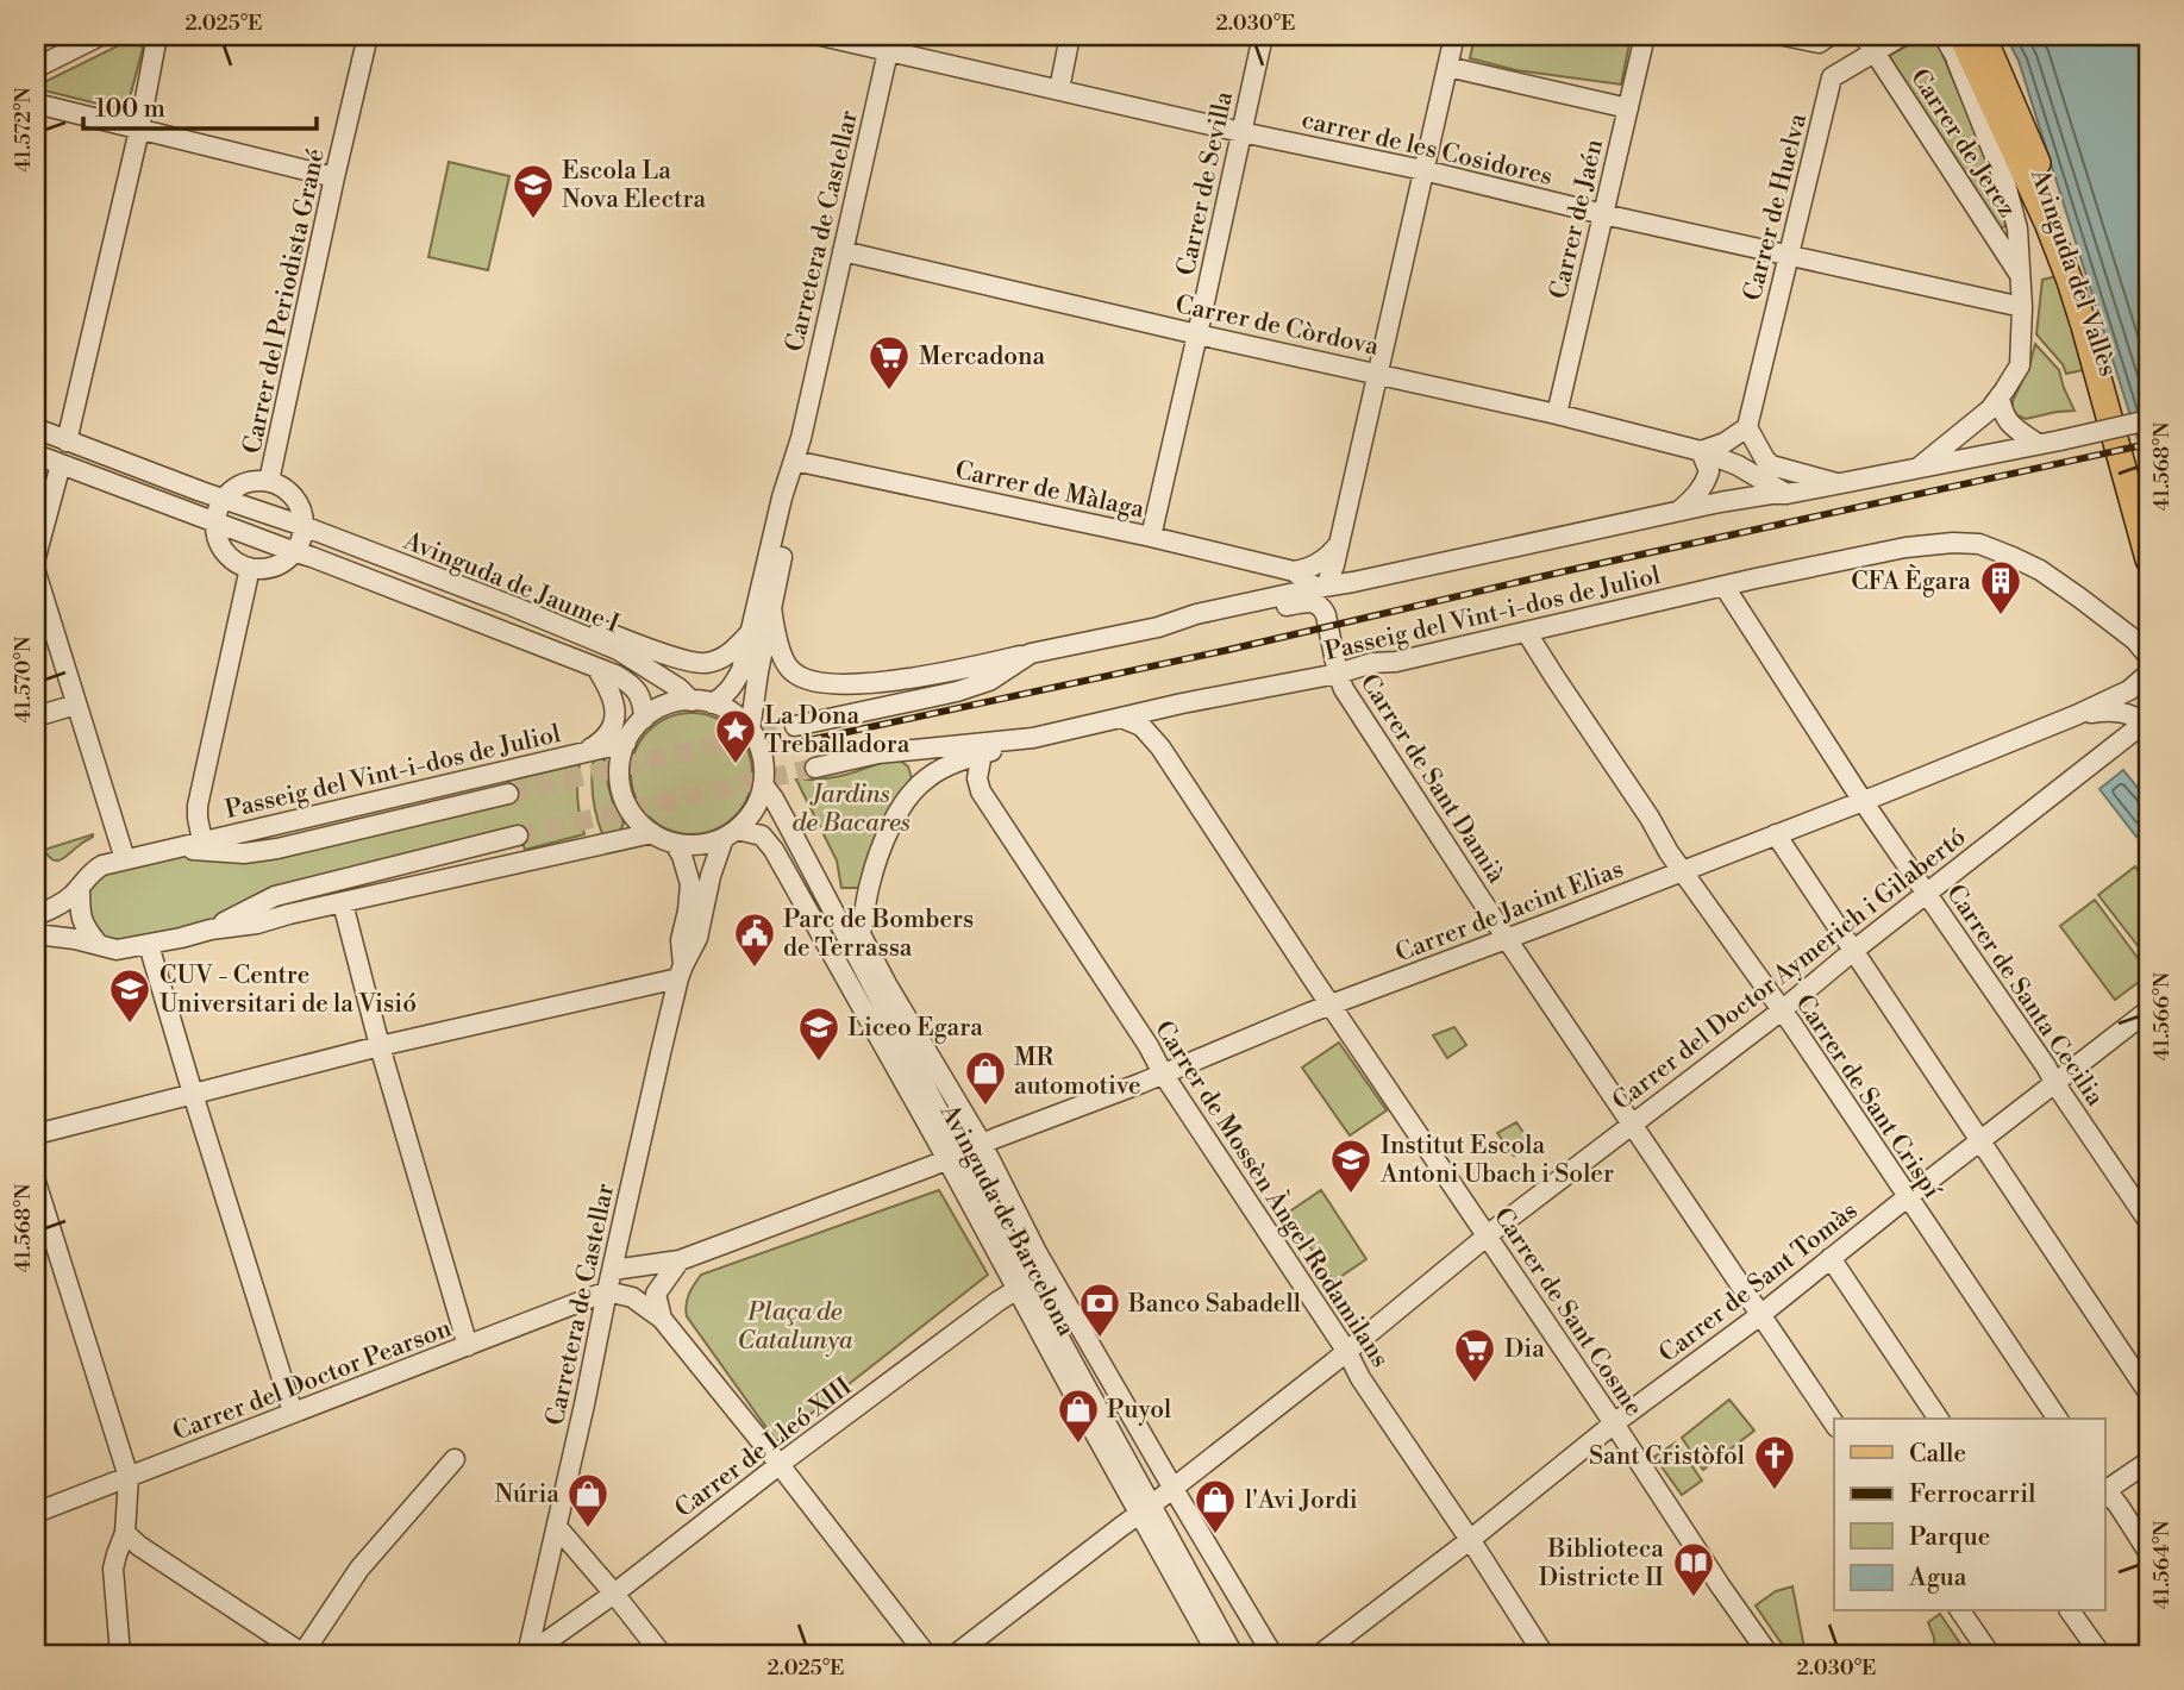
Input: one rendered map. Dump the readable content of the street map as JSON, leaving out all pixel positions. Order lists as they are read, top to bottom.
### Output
{
  "streets": {
    "main road": ["Avinguda del Vallès"],
    "street": [
      "Carrer de Jerez",
      "carrer de les Cosidores",
      "Carrer de Sevilla",
      "Carrer de Huelva",
      "Carrer de Jaén",
      "Carretera de Castellar",
      "Carrer del Periodista Grané",
      "Carrer de Còrdova",
      "Carrer de Màlaga",
      "Avinguda de Jaume I",
      "Passeig del Vint-i-dos de Juliol",
      "Carrer de Sant Damià",
      "Carrer de Jacint Elias",
      "Carrer del Doctor Aymerich i Gilabertó",
      "Carrer de Santa Cecilia",
      "Carrer de Sant Crispí",
      "Carrer de Mossèn Àngel Rodamilans",
      "Avinguda de Barcelona",
      "Carrer de Sant Tomàs",
      "Carrer de Sant Cosme",
      "Carrer del Doctor Pearson",
      "Carrer de Lleó XIII"
    ]
  },
  "crossings": [
    ["Carrer de Jerez", "Avinguda del Vallès"],
    ["carrer de les Cosidores", "Carrer de Sevilla"],
    ["carrer de les Cosidores", "Carrer de Huelva"],
    ["carrer de les Cosidores", "Carrer de Jaén"],
    ["carrer de les Cosidores", "Carretera de Castellar"],
    ["carrer de les Cosidores", "Avinguda del Vallès"],
    ["Carrer de Sevilla", "Carrer de Còrdova"],
    ["Carrer de Sevilla", "Carrer de Màlaga"],
    ["Carrer de Jaén", "Carrer de Còrdova"],
    ["Carretera de Castellar", "Carrer de Còrdova"],
    ["Carretera de Castellar", "Carrer de Màlaga"],
    ["Carretera de Castellar", "Avinguda de Jaume I"],
    ["Carretera de Castellar", "Passeig del Vint-i-dos de Juliol"],
    ["Carretera de Castellar", "Avinguda de Barcelona"],
    ["Carretera de Castellar", "Carrer del Doctor Pearson"],
    ["Carretera de Castellar", "Carrer de Lleó XIII"],
    ["Avinguda de Jaume I", "Passeig del Vint-i-dos de Juliol"],
    ["Avinguda de Jaume I", "Avinguda de Barcelona"],
    ["Passeig del Vint-i-dos de Juliol", "Carrer de Sant Damià"],
    ["Passeig del Vint-i-dos de Juliol", "Carrer de Santa Cecilia"],
    ["Passeig del Vint-i-dos de Juliol", "Carrer de Sant Crispí"],
    ["Passeig del Vint-i-dos de Juliol", "Avinguda de Barcelona"],
    ["Passeig del Vint-i-dos de Juliol", "Carrer de Sant Cosme"],
    ["Carrer de Sant Damià", "Carrer de Jacint Elias"],
    ["Carrer de Sant Damià", "Carrer del Doctor Aymerich i Gilabertó"],
    ["Carrer de Sant Damià", "Carrer de Sant Tomàs"],
    ["Carrer de Jacint Elias", "Carrer del Doctor Aymerich i Gilabertó"],
    ["Carrer de Jacint Elias", "Carrer de Santa Cecilia"],
    ["Carrer de Jacint Elias", "Carrer de Sant Crispí"],
    ["Carrer de Jacint Elias", "Carrer de Mossèn Àngel Rodamilans"],
    ["Carrer de Jacint Elias", "Avinguda de Barcelona"],
    ["Carrer de Jacint Elias", "Carrer de Sant Cosme"],
    ["Carrer del Doctor Aymerich i Gilabertó", "Carrer de Santa Cecilia"],
    ["Carrer del Doctor Aymerich i Gilabertó", "Carrer de Sant Crispí"],
    ["Carrer del Doctor Aymerich i Gilabertó", "Carrer de Mossèn Àngel Rodamilans"],
    ["Carrer del Doctor Aymerich i Gilabertó", "Avinguda de Barcelona"],
    ["Carrer del Doctor Aymerich i Gilabertó", "Carrer de Sant Cosme"],
    ["Carrer de Santa Cecilia", "Carrer de Sant Tomàs"],
    ["Carrer de Sant Crispí", "Carrer de Sant Tomàs"],
    ["Carrer de Mossèn Àngel Rodamilans", "Carrer de Sant Tomàs"],
    ["Avinguda de Barcelona", "Carrer de Lleó XIII"],
    ["Carrer de Sant Tomàs", "Carrer de Sant Cosme"]
  ],
  "parks": ["Jardins de Bacares", "Plaça de Catalunya"],
  "places": {
    "school or university": [
      "Escola La Nova Electra",
      "CUV - Centre Universitari de la Visió",
      "Liceo Egara",
      "Institut Escola Antoni Ubach i Soler"
    ],
    "supermarket": ["Mercadona", "Dia"],
    "building": ["CFA Ègara"],
    "place": ["La Dona Treballadora"],
    "public building": ["Parc de Bombers de Terrassa"],
    "shop": [
      "MR automotive",
      "Puyol",
      "Núria",
      "l'Avi Jordi"
    ],
    "bank": ["Banco Sabadell"],
    "church": ["Sant Cristòfol"],
    "library": ["Biblioteca Districte II"]
  },
  "legend": [
    "Calle",
    "Ferrocarril",
    "Parque",
    "Agua"
  ],
  "scale_bar": "100 m",
  "coordinates": [
    "2.025°E",
    "2.030°E",
    "41.572°N",
    "41.568°N",
    "41.570°N",
    "41.566°N",
    "41.564°N"
  ]
}
